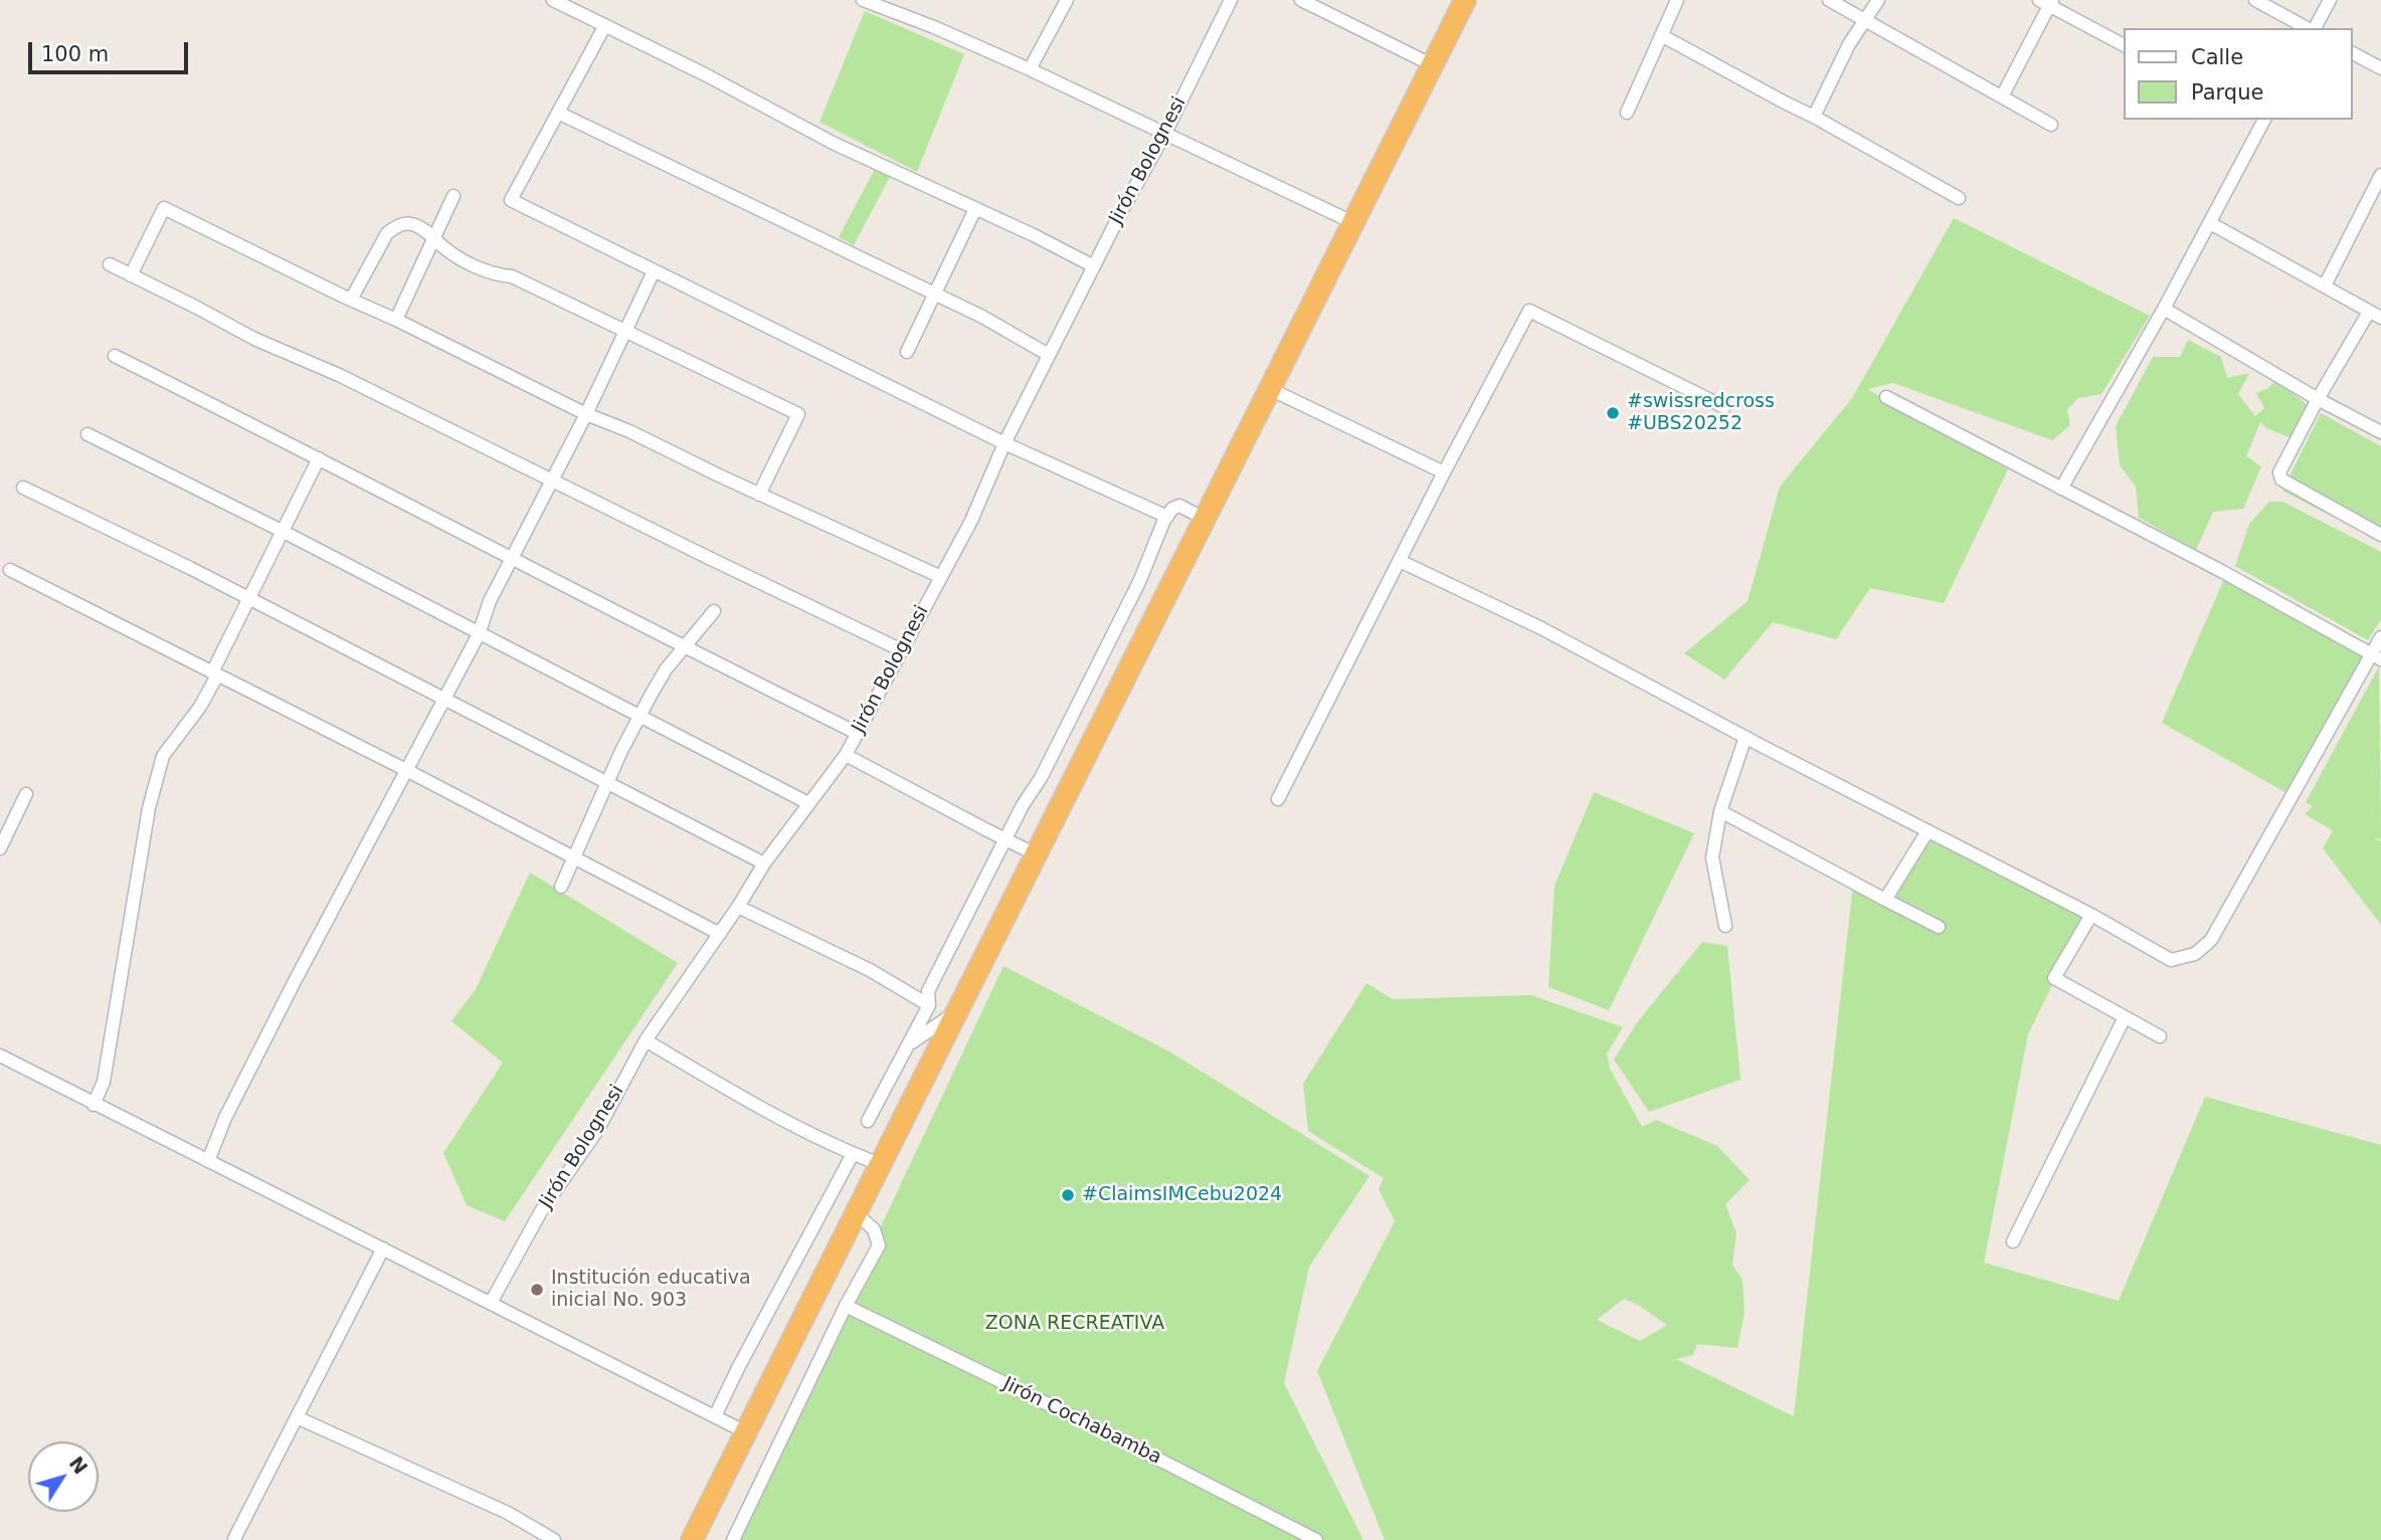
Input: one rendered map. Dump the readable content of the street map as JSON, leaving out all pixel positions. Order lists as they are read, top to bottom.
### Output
{
  "streets": {
    "street": ["Jirón Bolognesi", "Jirón Cochabamba"]
  },
  "parks": ["ZONA RECREATIVA"],
  "places": ["#swissredcross #UBS20252", "#ClaimsIMCebu2024", "Institución educativa inicial No. 903"],
  "legend": ["Calle", "Parque"],
  "scale_bar": "100 m",
  "north": "top right"
}
